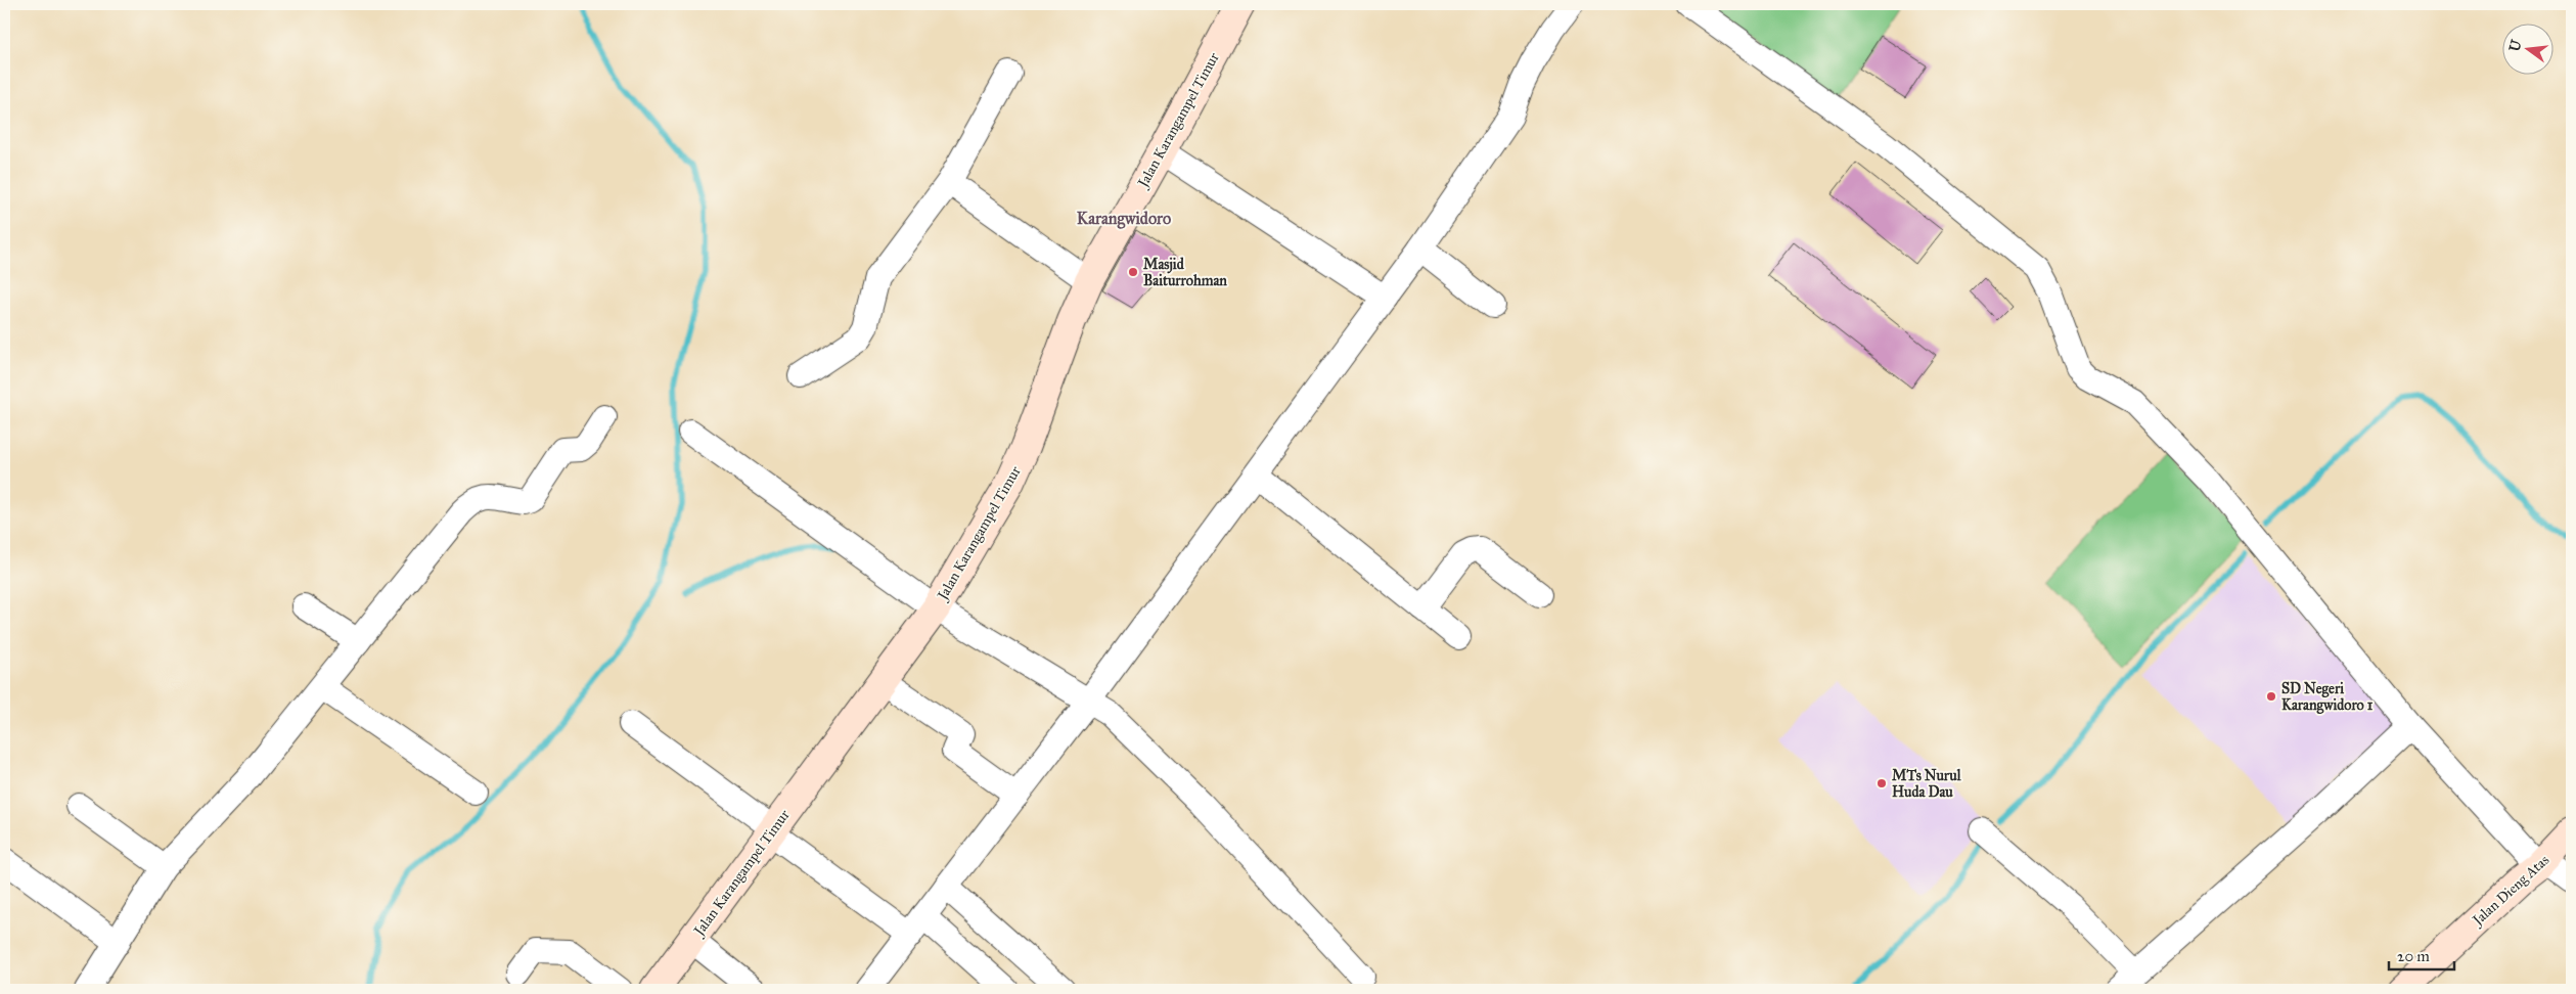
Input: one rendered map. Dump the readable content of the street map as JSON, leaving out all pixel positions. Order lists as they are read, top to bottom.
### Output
{
  "streets": {
    "street": ["Jalan Karangampel Timur", "Jalan Dieng Atas"]
  },
  "districts": ["Karangwidoro"],
  "places": ["Masjid Baiturrohman", "SD Negeri Karangwidoro 1", "MTs Nurul Huda Dau"],
  "scale_bar": "20 m",
  "north": "left"
}
